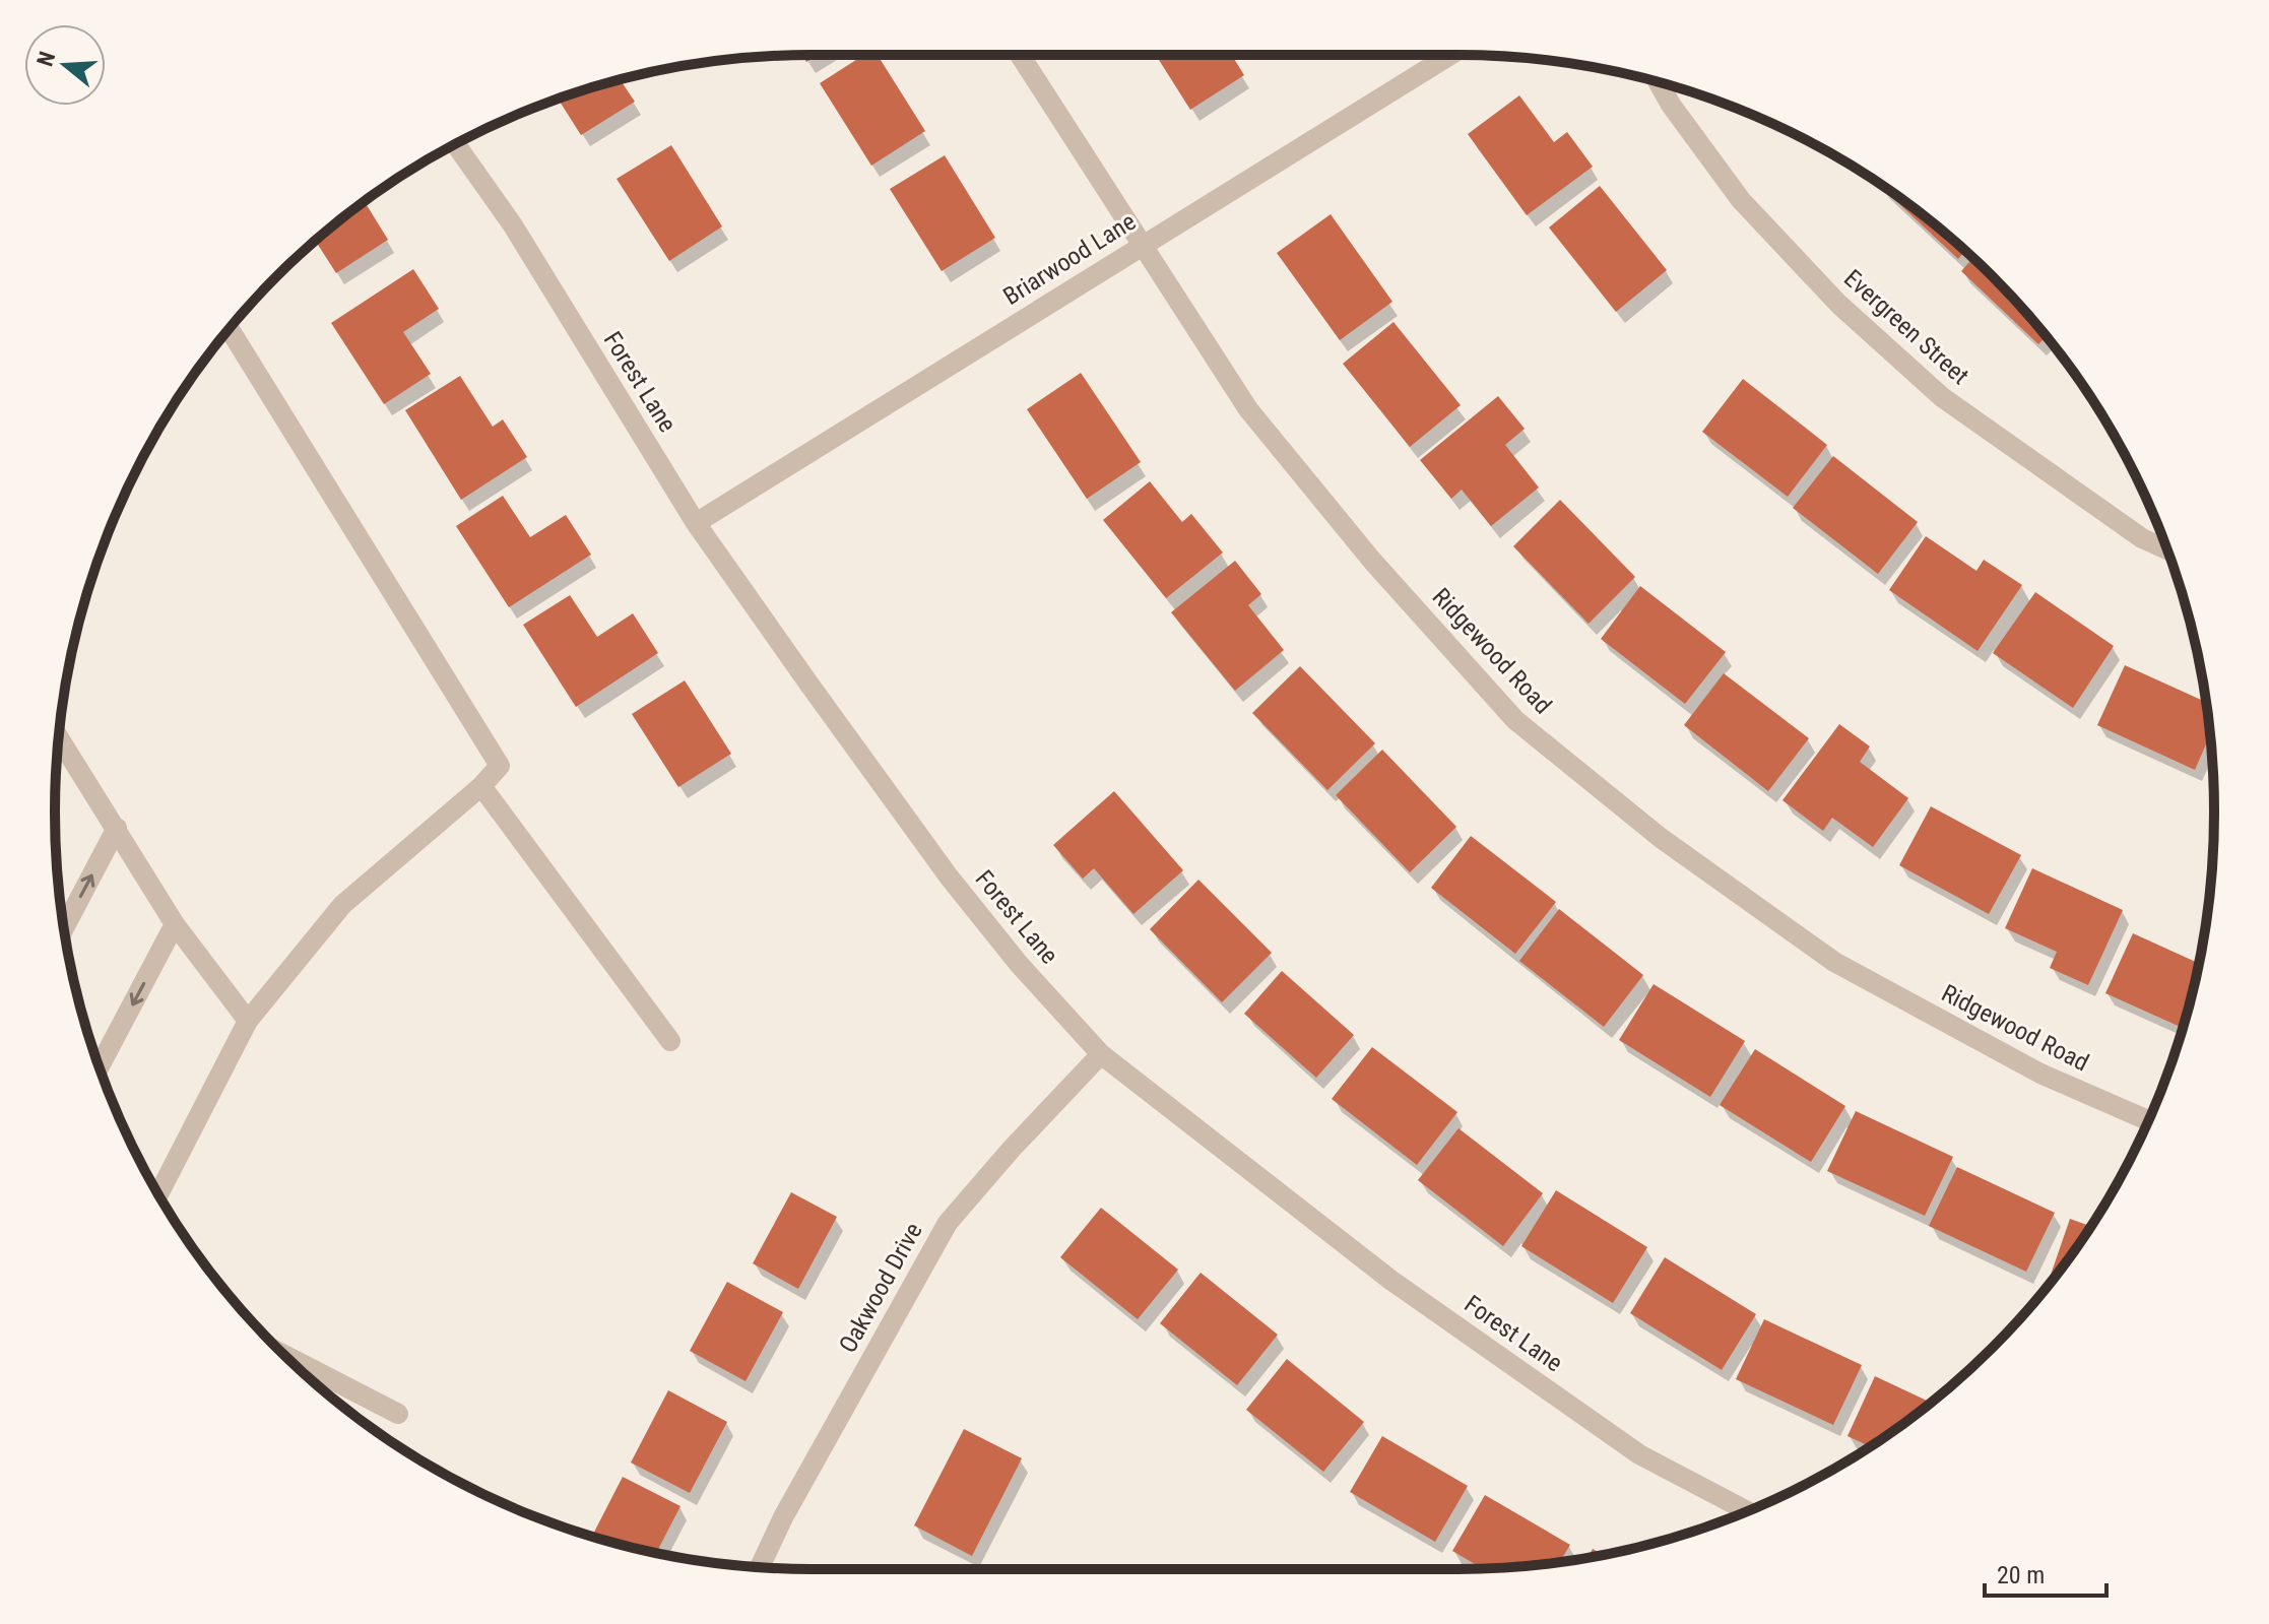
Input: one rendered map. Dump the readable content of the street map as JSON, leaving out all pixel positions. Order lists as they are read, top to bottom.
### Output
{
  "streets": {
    "street": [
      "Briarwood Lane",
      "Evergreen Street",
      "Forest Lane",
      "Ridgewood Road",
      "Oakwood Drive"
    ]
  },
  "crossings": [
    ["Briarwood Lane", "Forest Lane"],
    ["Briarwood Lane", "Ridgewood Road"],
    ["Forest Lane", "Oakwood Drive"]
  ],
  "scale_bar": "20 m",
  "north": "left"
}
